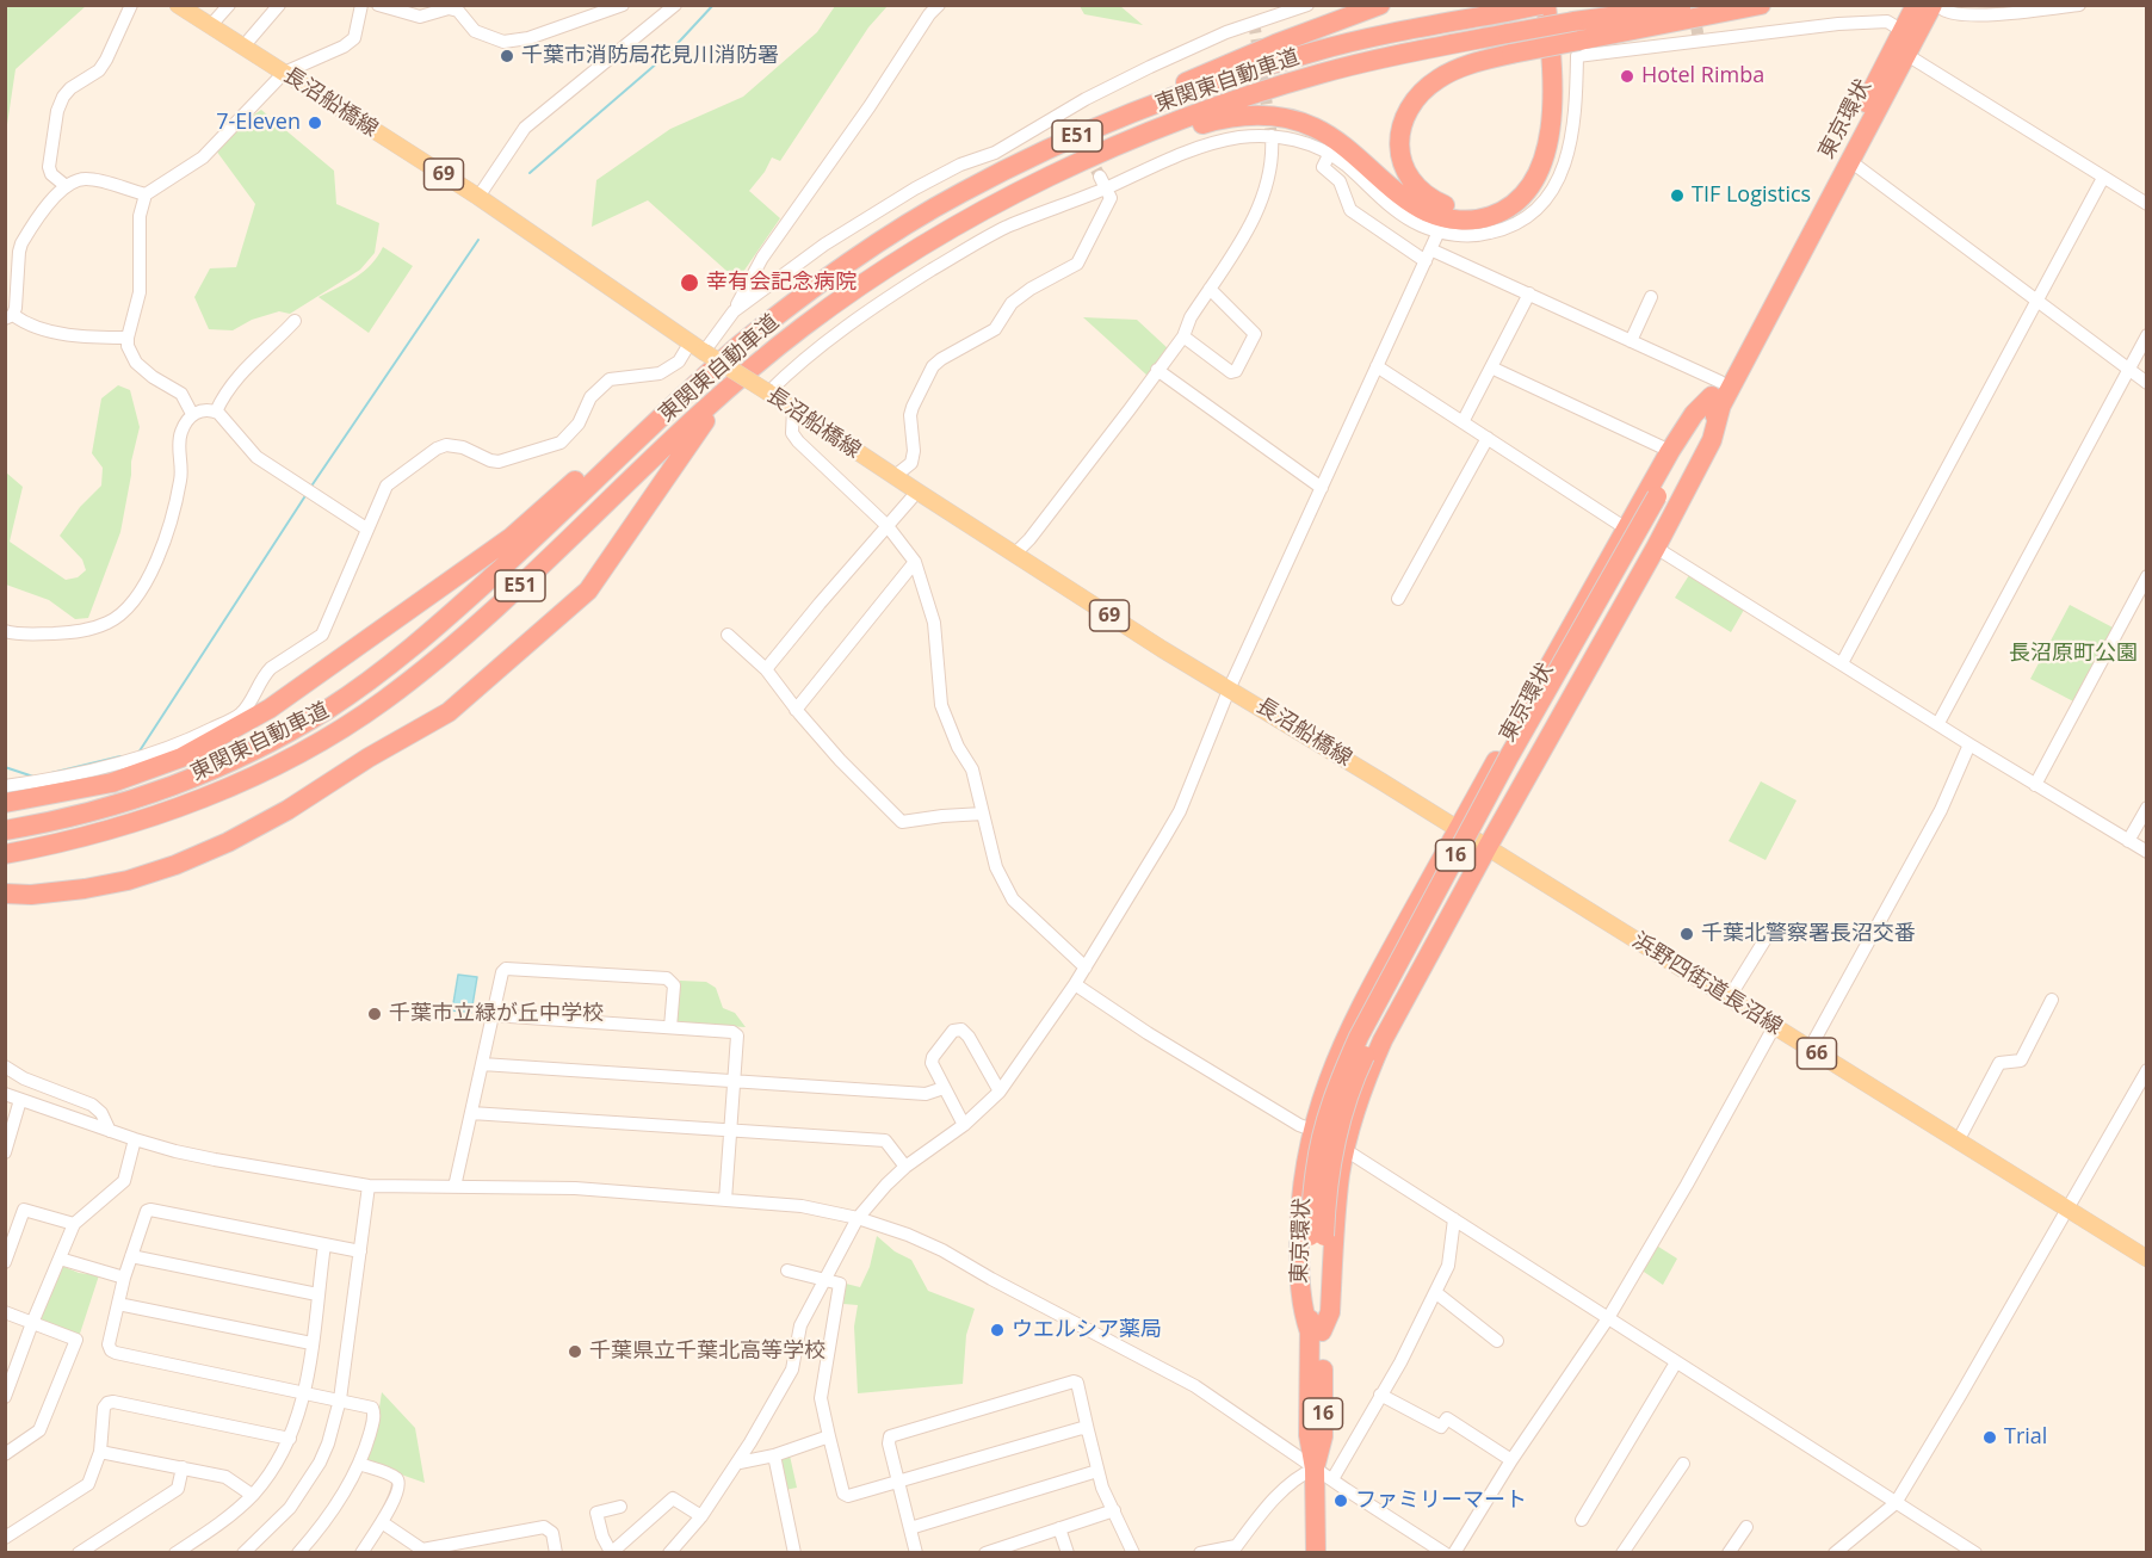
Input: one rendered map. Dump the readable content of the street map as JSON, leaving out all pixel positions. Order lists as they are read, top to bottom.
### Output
{
  "streets": {
    "highway": [
      "東関東自動車道",
      "東京環状",
      "E51",
      "16"
    ],
    "main road": [
      "長沼船橋線",
      "69",
      "浜野四街道長沼線",
      "66"
    ]
  },
  "crossings": [
    ["長沼船橋線", "16"],
    ["長沼船橋線", "浜野四街道長沼線"],
    ["東京環状", "16"],
    ["16", "浜野四街道長沼線"]
  ],
  "parks": ["長沼原町公園"],
  "places": [
    "千葉市消防局花見川消防署",
    "Hotel Rimba",
    "7-Eleven",
    "TIF Logistics",
    "幸有会記念病院",
    "千葉北警察署長沼交番",
    "千葉市立緑が丘中学校",
    "ウエルシア薬局",
    "千葉県立千葉北高等学校",
    "Trial",
    "ファミリーマート"
  ]
}
